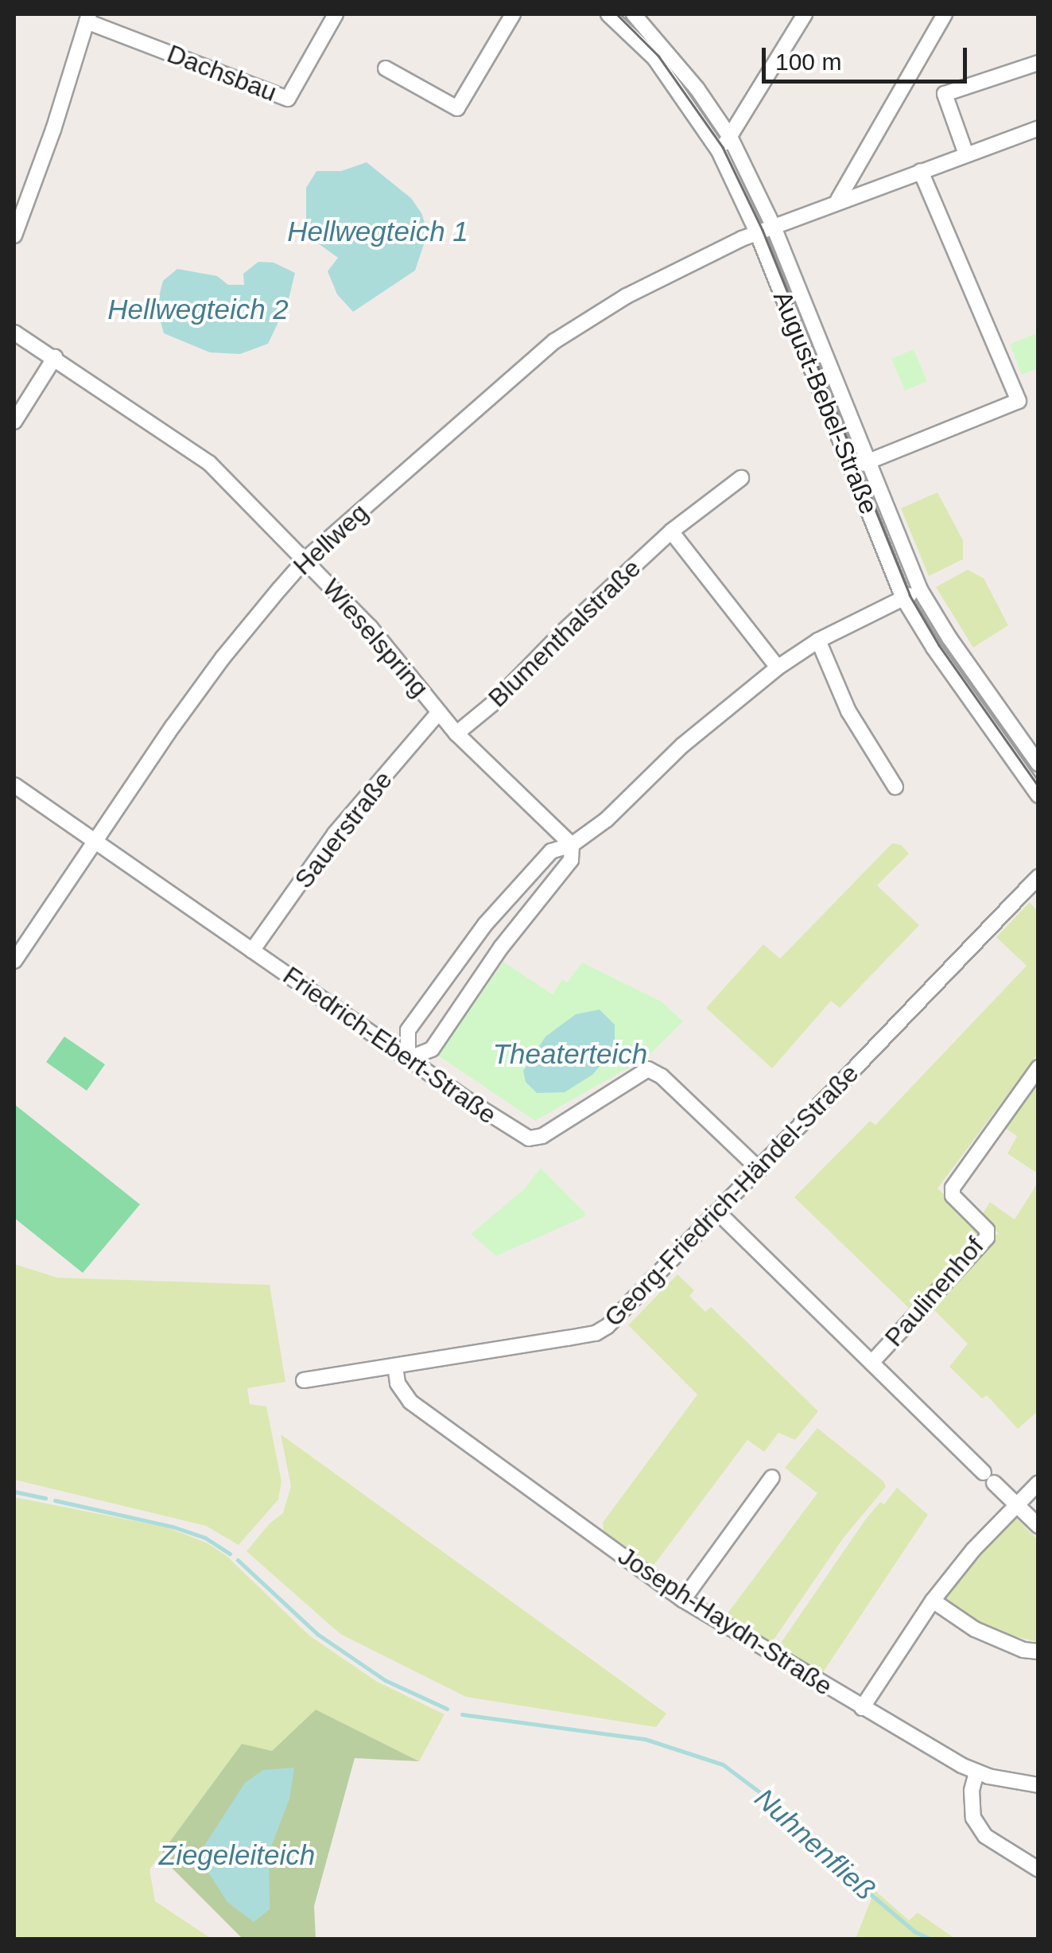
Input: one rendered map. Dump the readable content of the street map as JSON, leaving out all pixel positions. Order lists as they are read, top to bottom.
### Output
{
  "streets": {
    "street": [
      "Dachsbau",
      "August-Bebel-Straße",
      "Hellweg",
      "Blumenthalstraße",
      "Wieselspring",
      "Sauerstraße",
      "Friedrich-Ebert-Straße",
      "Georg-Friedrich-Händel-Straße",
      "Paulinenhof",
      "Joseph-Haydn-Straße"
    ]
  },
  "crossings": [
    ["August-Bebel-Straße", "Hellweg"],
    ["Hellweg", "Wieselspring"],
    ["Hellweg", "Friedrich-Ebert-Straße"],
    ["Blumenthalstraße", "Wieselspring"],
    ["Wieselspring", "Sauerstraße"],
    ["Sauerstraße", "Friedrich-Ebert-Straße"],
    ["Friedrich-Ebert-Straße", "Georg-Friedrich-Händel-Straße"],
    ["Georg-Friedrich-Händel-Straße", "Joseph-Haydn-Straße"]
  ],
  "water": [
    "Hellwegteich 1",
    "Hellwegteich 2",
    "Theaterteich",
    "Nuhnenfließ",
    "Ziegeleiteich"
  ],
  "scale_bar": "100 m"
}
